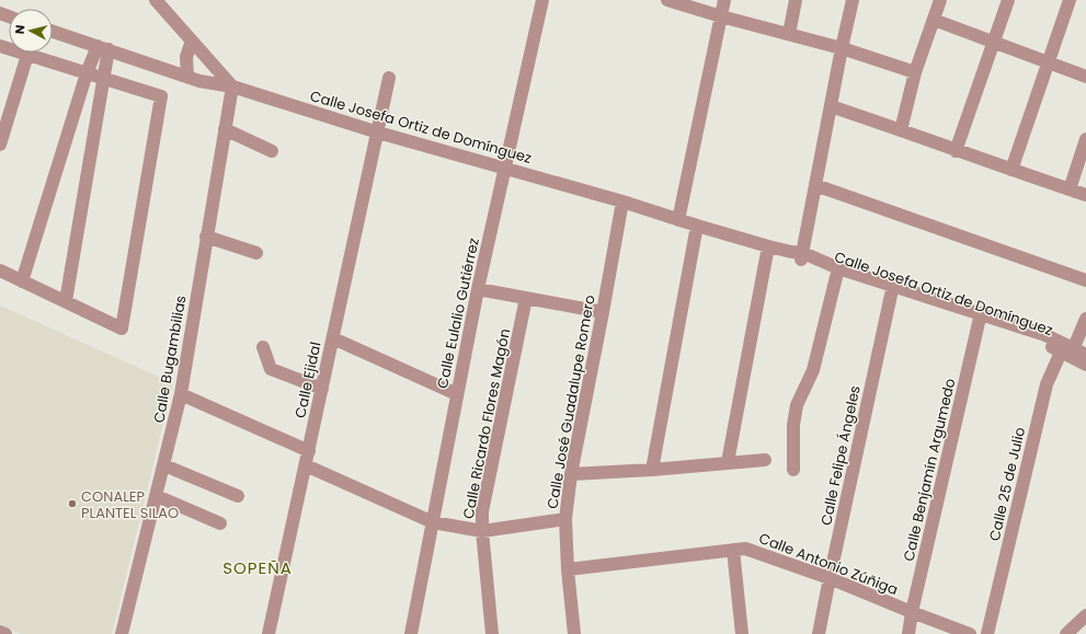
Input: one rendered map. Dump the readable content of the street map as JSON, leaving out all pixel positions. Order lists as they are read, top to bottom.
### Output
{
  "streets": {
    "street": [
      "Calle Josefa Ortiz de Domínguez",
      "Calle Eulalio Gutiérrez",
      "Calle Bugambilias",
      "Calle Ejidal",
      "Calle José Guadalupe Romero",
      "Calle Ricardo Flores Magón",
      "Calle Felipe Ángeles",
      "Calle Benjamín Argumedo",
      "Calle 25 de Julio",
      "Calle Antonio Zúñiga"
    ]
  },
  "crossings": [
    ["Calle Josefa Ortiz de Domínguez", "Calle Eulalio Gutiérrez"],
    ["Calle Josefa Ortiz de Domínguez", "Calle Bugambilias"],
    ["Calle Josefa Ortiz de Domínguez", "Calle Ejidal"],
    ["Calle Josefa Ortiz de Domínguez", "Calle José Guadalupe Romero"],
    ["Calle Josefa Ortiz de Domínguez", "Calle Felipe Ángeles"],
    ["Calle Josefa Ortiz de Domínguez", "Calle Benjamín Argumedo"],
    ["Calle Josefa Ortiz de Domínguez", "Calle 25 de Julio"],
    ["Calle José Guadalupe Romero", "Calle Antonio Zúñiga"],
    ["Calle Felipe Ángeles", "Calle Antonio Zúñiga"],
    ["Calle Benjamín Argumedo", "Calle Antonio Zúñiga"]
  ],
  "districts": ["SOPEÑA"],
  "places": ["CONALEP PLANTEL SILAO"],
  "north": "left"
}
